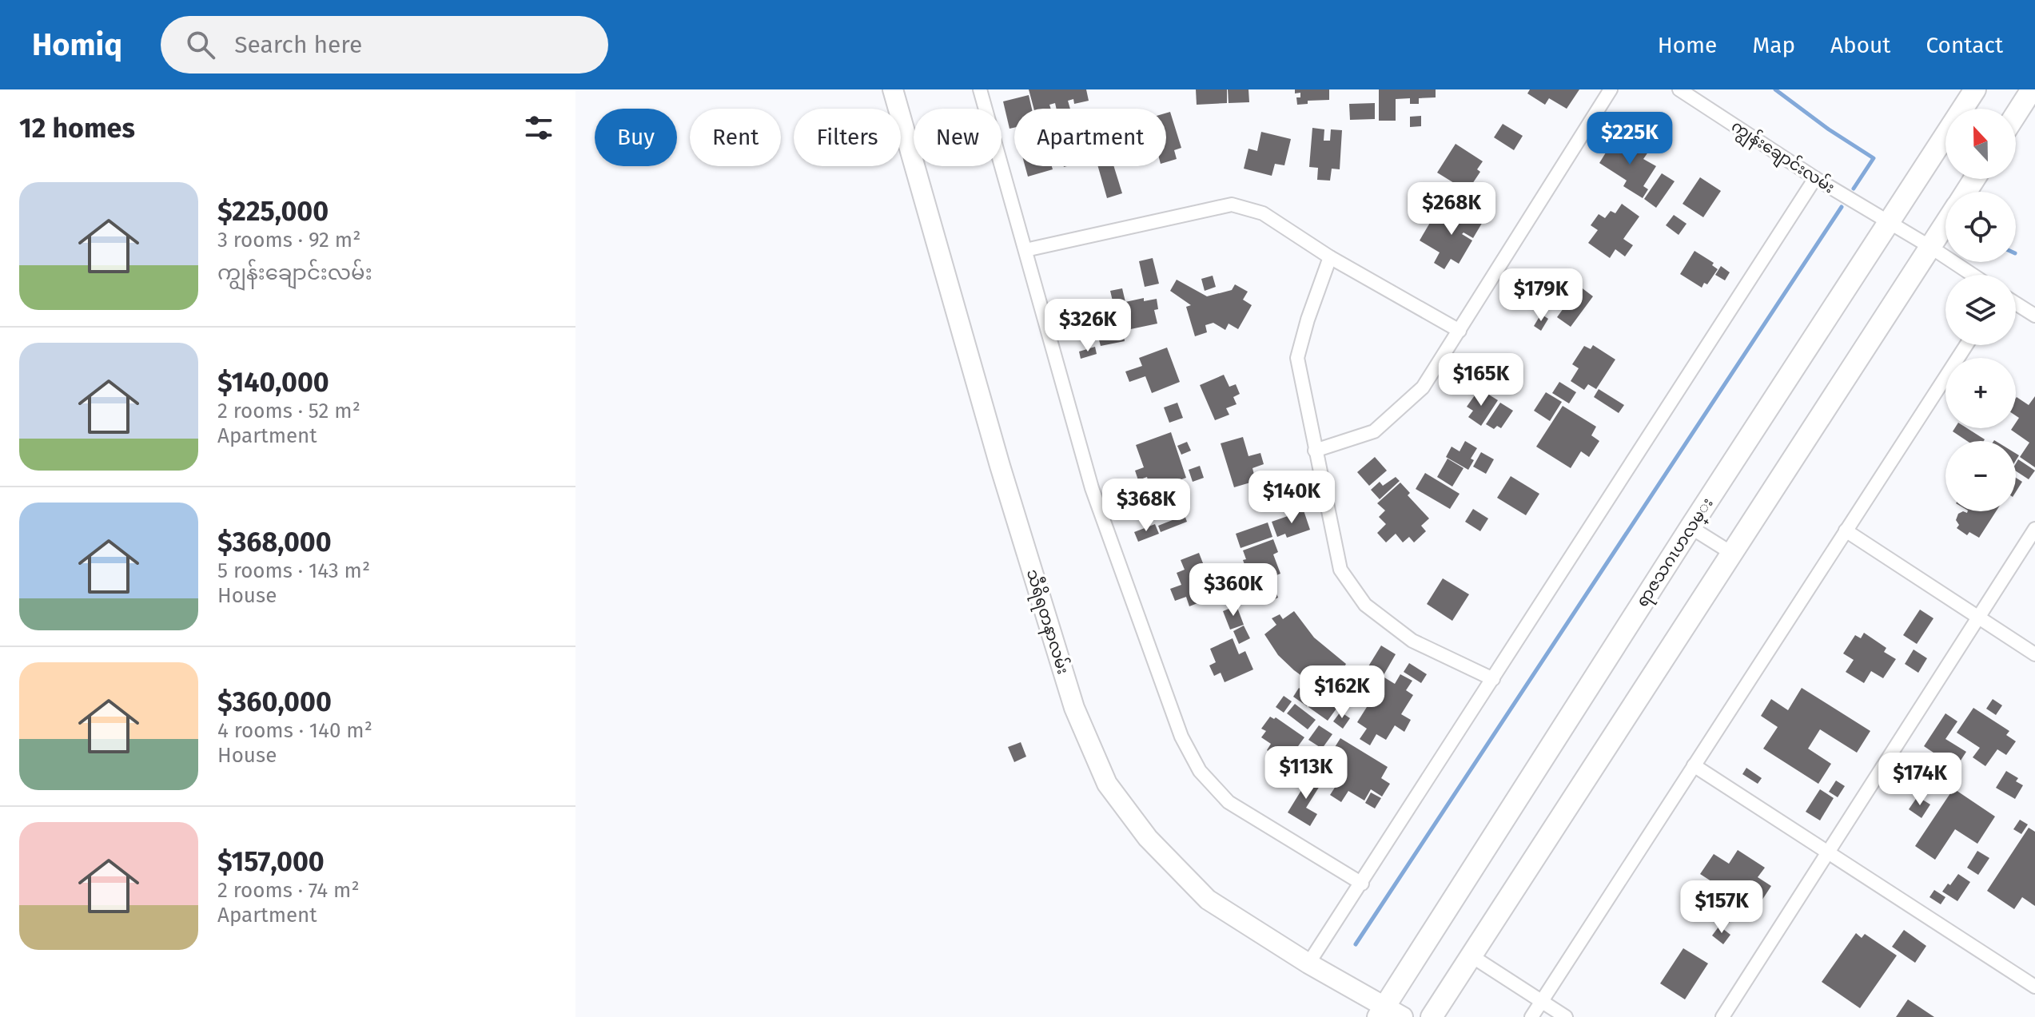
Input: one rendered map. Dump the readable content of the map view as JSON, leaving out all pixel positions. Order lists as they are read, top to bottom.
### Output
{
  "streets": {
    "main road": ["ရာဇသဂၤဟလမ္း", "သီရိရတနာလမ်း"],
    "street": ["ကျွန်းချောင်းလမ်း"]
  },
  "crossings": [
    ["ကျွန်းချောင်းလမ်း", "ရာဇသဂၤဟလမ္း"],
    ["ရာဇသဂၤဟလမ္း", "သီရိရတနာလမ်း"]
  ],
  "north": "top",
  "page": {
    "header": "Homiq",
    "search": "Search here",
    "nav": [
      "Home",
      "Map",
      "About",
      "Contact"
    ],
    "heading": "12 homes",
    "map_buttons": ["+", "−"],
    "chip": [
      "Buy",
      "Rent",
      "Filters",
      "New",
      "Apartment"
    ],
    "price": [
      "$225K",
      "$268K",
      "$179K",
      "$326K",
      "$165K",
      "$140K",
      "$368K",
      "$360K",
      "$162K",
      "$113K",
      "$174K",
      "$157K"
    ],
    "list": [
      {
        "name": "$225,000",
        "note": "3 rooms · 92 m² · ကျွန်းချောင်းလမ်း"
      },
      {
        "name": "$140,000",
        "note": "2 rooms · 52 m² · Apartment"
      },
      {
        "name": "$368,000",
        "note": "5 rooms · 143 m² · House"
      },
      {
        "name": "$360,000",
        "note": "4 rooms · 140 m² · House"
      },
      {
        "name": "$157,000",
        "note": "2 rooms · 74 m² · Apartment"
      }
    ]
  }
}
